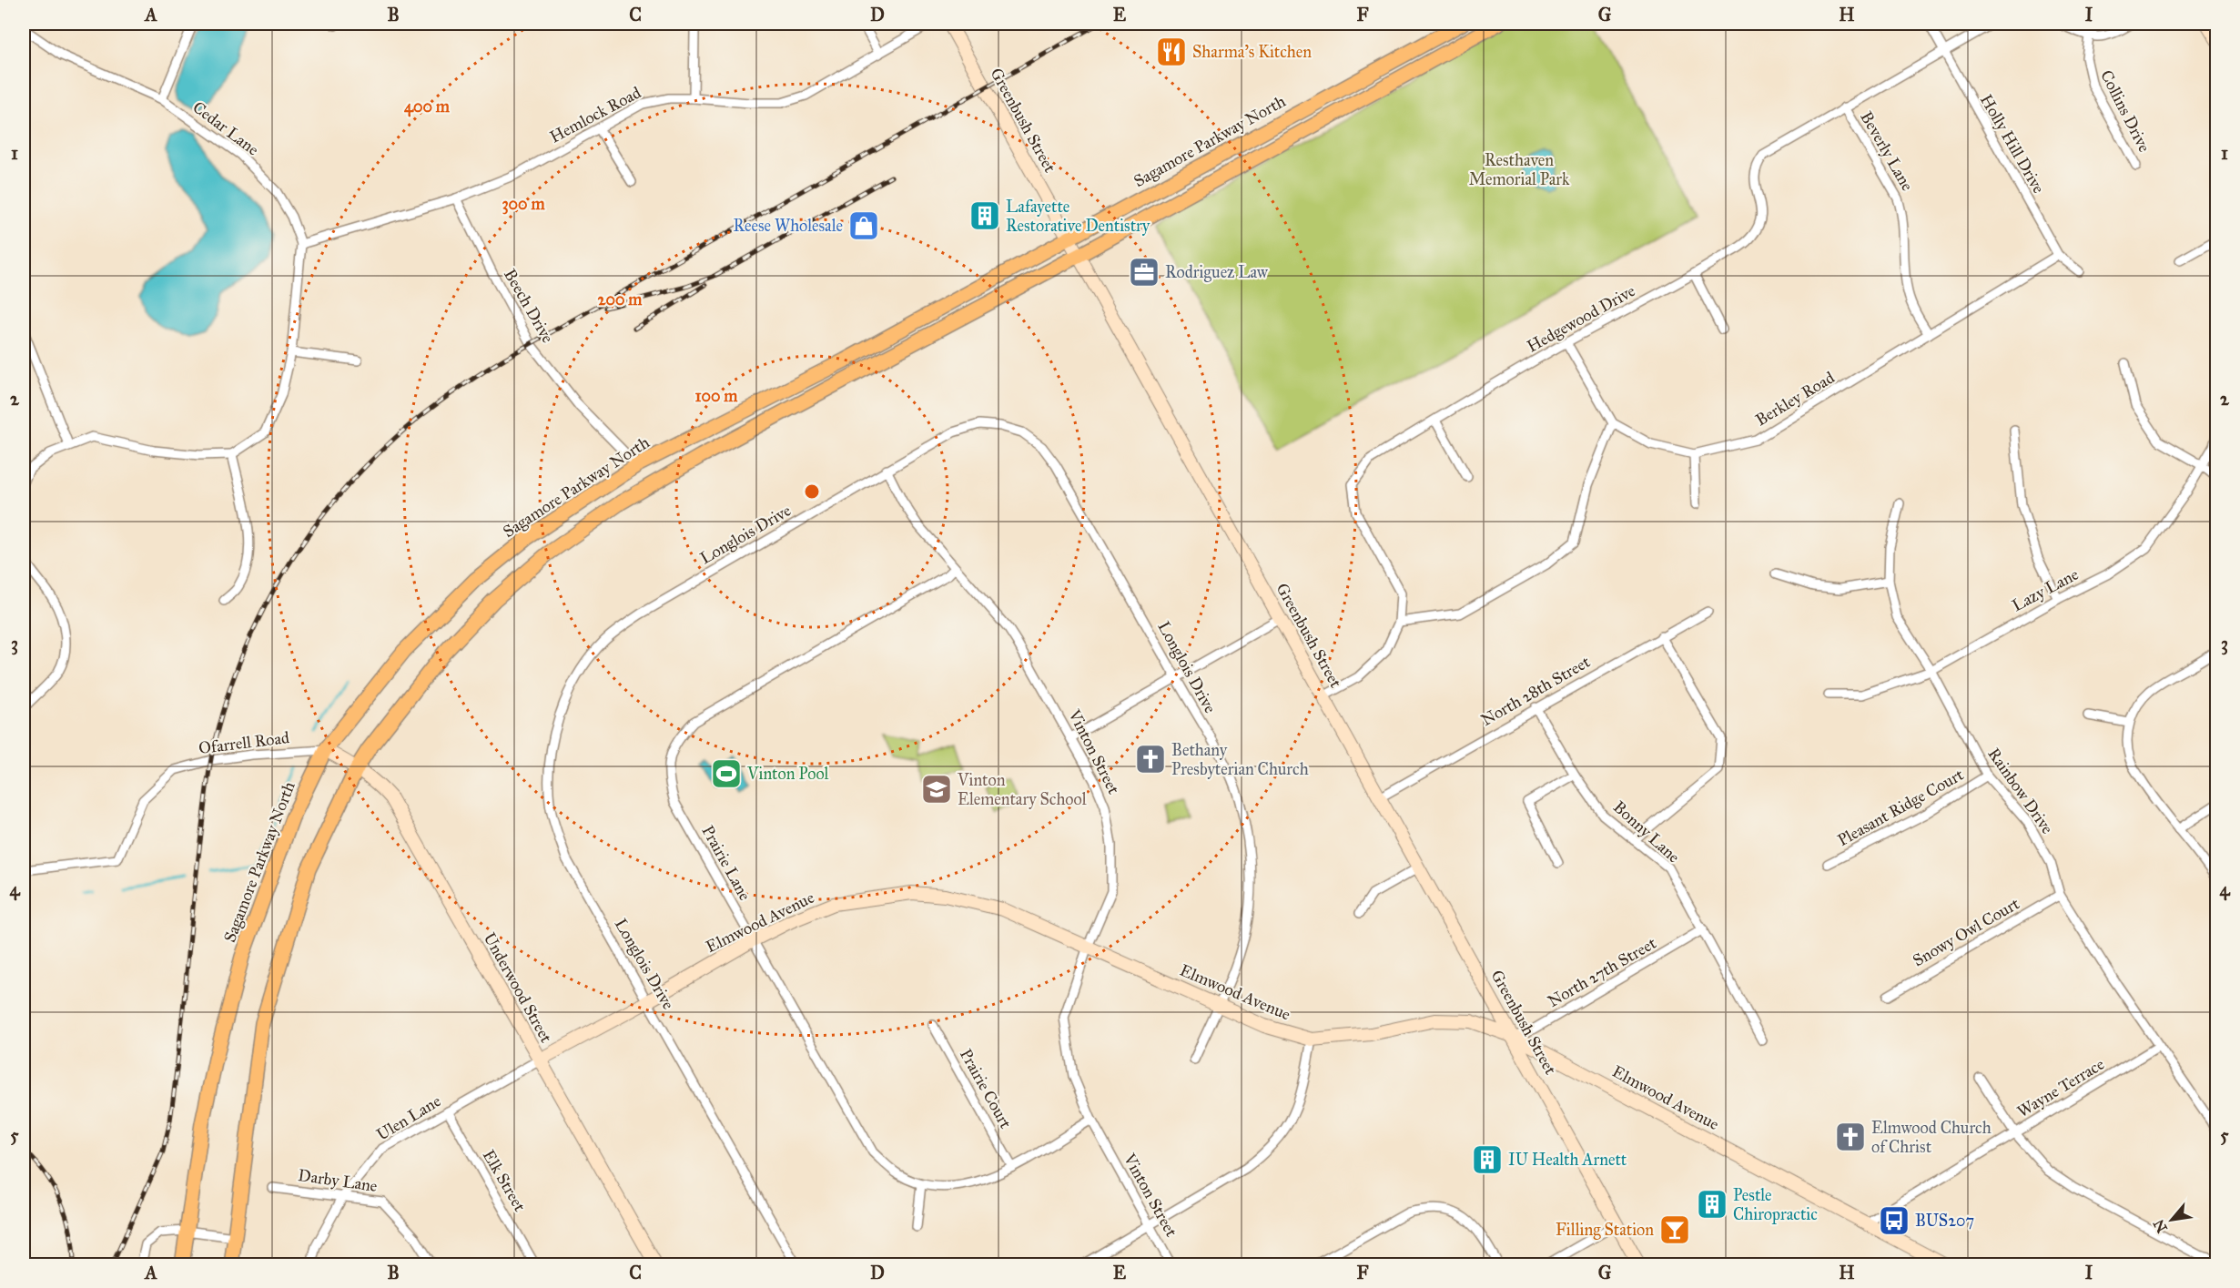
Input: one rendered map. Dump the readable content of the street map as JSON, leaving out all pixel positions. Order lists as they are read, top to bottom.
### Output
{
  "streets": {
    "main road": [
      "Greenbush Street",
      "Sagamore Parkway North",
      "Elmwood Avenue",
      "Underwood Street"
    ],
    "street": [
      "Collins Drive",
      "Hemlock Road",
      "Cedar Lane",
      "Holly Hill Drive",
      "Beverly Lane",
      "Beech Drive",
      "Hedgewood Drive",
      "Berkley Road",
      "Longlois Drive",
      "Lazy Lane",
      "North 28th Street",
      "Ofarrell Road",
      "Vinton Street",
      "Rainbow Drive",
      "Pleasant Ridge Court",
      "Bonny Lane",
      "Prairie Lane",
      "Snowy Owl Court",
      "North 27th Street",
      "Wayne Terrace",
      "Prairie Court",
      "Ulen Lane",
      "Darby Lane",
      "Elk Street"
    ]
  },
  "crossings": [
    ["Hemlock Road", "Cedar Lane"],
    ["Hemlock Road", "Beech Drive"],
    ["Greenbush Street", "Sagamore Parkway North"],
    ["Greenbush Street", "Hedgewood Drive"],
    ["Greenbush Street", "North 28th Street"],
    ["Greenbush Street", "Elmwood Avenue"],
    ["Greenbush Street", "North 27th Street"],
    ["Sagamore Parkway North", "Beech Drive"],
    ["Sagamore Parkway North", "Ofarrell Road"],
    ["Sagamore Parkway North", "Underwood Street"],
    ["Holly Hill Drive", "Hedgewood Drive"],
    ["Holly Hill Drive", "Berkley Road"],
    ["Beverly Lane", "Hedgewood Drive"],
    ["Beverly Lane", "Berkley Road"],
    ["Longlois Drive", "Vinton Street"],
    ["Longlois Drive", "Elmwood Avenue"],
    ["Lazy Lane", "Rainbow Drive"],
    ["North 28th Street", "Bonny Lane"],
    ["Ofarrell Road", "Underwood Street"],
    ["Vinton Street", "Prairie Lane"],
    ["Vinton Street", "Elmwood Avenue"],
    ["Rainbow Drive", "Pleasant Ridge Court"],
    ["Rainbow Drive", "Snowy Owl Court"],
    ["Rainbow Drive", "Wayne Terrace"],
    ["Bonny Lane", "North 27th Street"],
    ["Prairie Lane", "Elmwood Avenue"],
    ["Prairie Lane", "Prairie Court"],
    ["Elmwood Avenue", "North 27th Street"],
    ["Elmwood Avenue", "Underwood Street"],
    ["Elmwood Avenue", "Wayne Terrace"],
    ["Elmwood Avenue", "Ulen Lane"],
    ["Underwood Street", "Ulen Lane"],
    ["Ulen Lane", "Darby Lane"],
    ["Ulen Lane", "Elk Street"]
  ],
  "parks": ["Resthaven Memorial Park"],
  "places": {
    "restaurant": ["Sharma's Kitchen"],
    "building": ["Lafayette Restorative Dentistry", "IU Health Arnett", "Pestle Chiropractic"],
    "shop": ["Reese Wholesale"],
    "office": ["Rodriguez Law"],
    "church": ["Bethany Presbyterian Church", "Elmwood Church of Christ"],
    "sports": ["Vinton Pool"],
    "school or university": ["Vinton Elementary School"],
    "bus stop": ["BUS207"],
    "bar": ["Filling Station"]
  },
  "north": "bottom left",
  "grid": {
    "columns": [
      "A",
      "B",
      "C",
      "D",
      "E",
      "F",
      "G",
      "H",
      "I"
    ],
    "rows": [
      "1",
      "2",
      "3",
      "4",
      "5"
    ]
  },
  "rings": [
    "400 m",
    "300 m",
    "200 m",
    "100 m"
  ]
}
